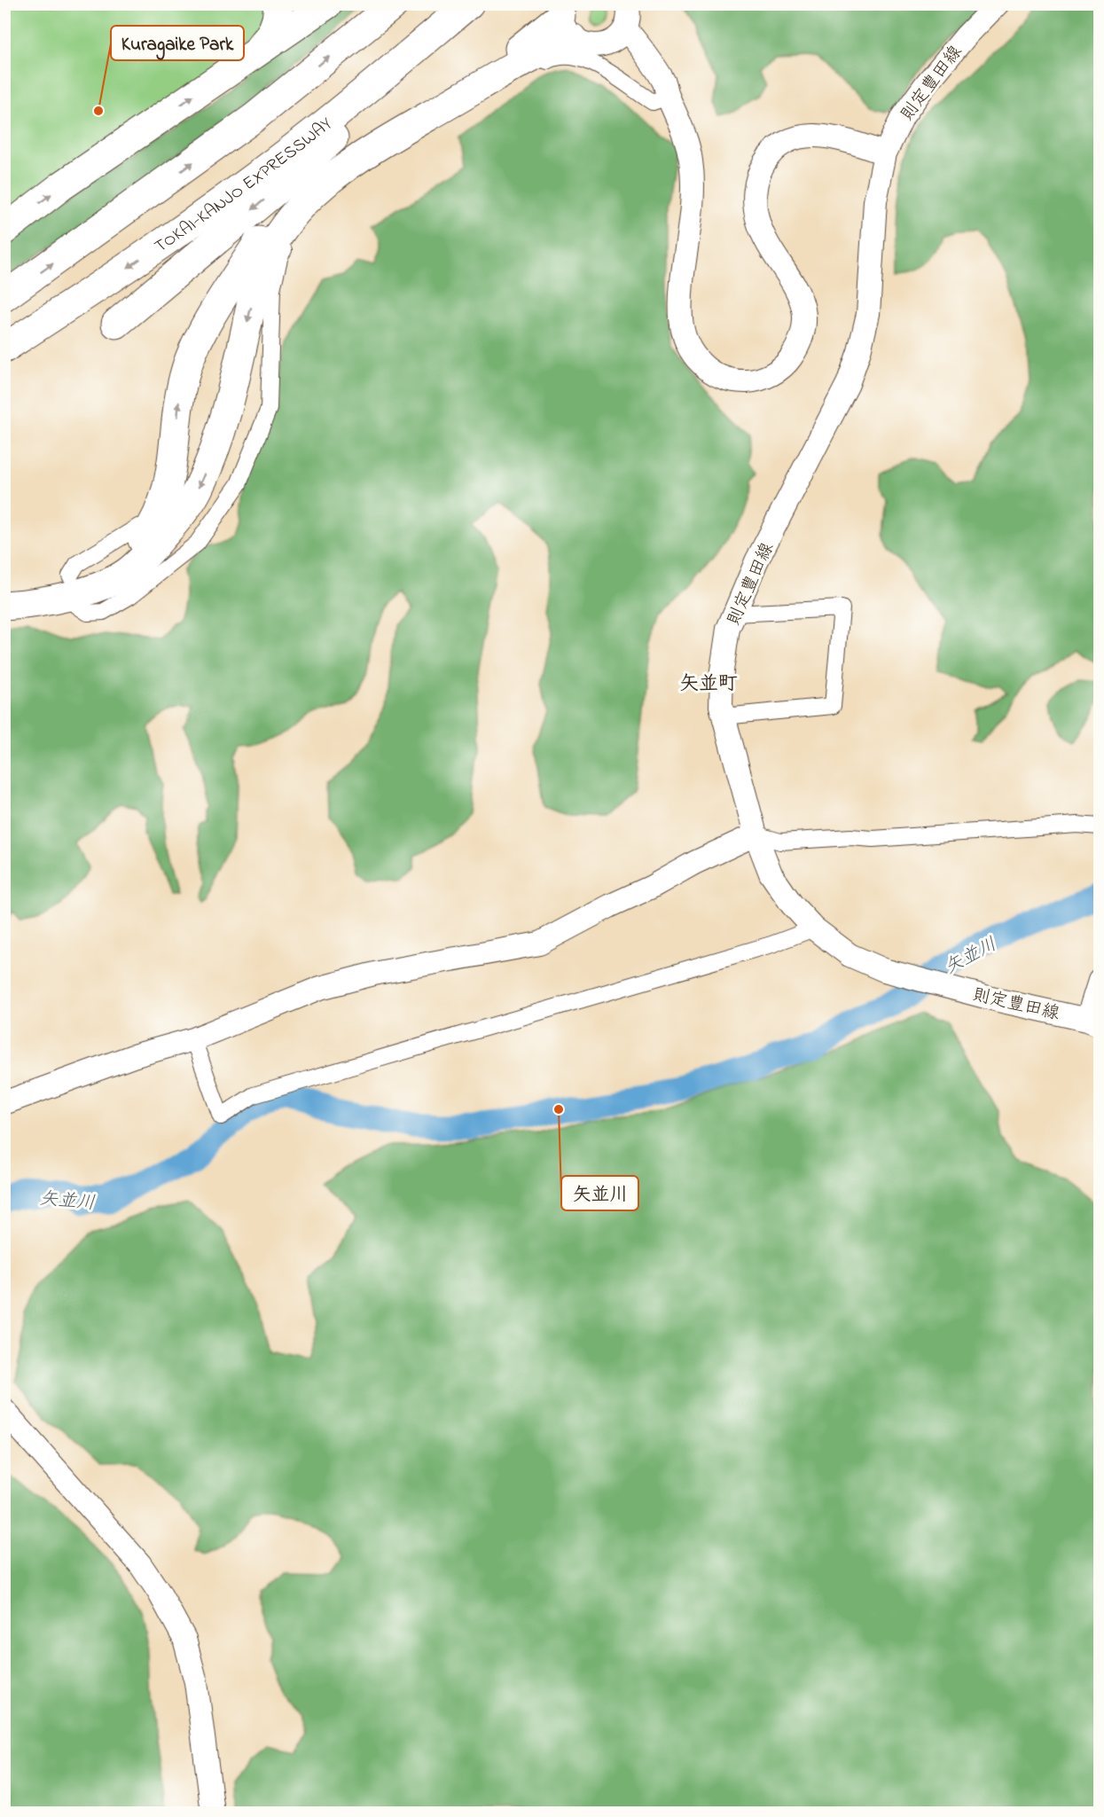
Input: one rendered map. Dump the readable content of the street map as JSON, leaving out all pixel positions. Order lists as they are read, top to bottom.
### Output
{
  "streets": {
    "highway": ["TOKAI-KANJO EXPRESSWAY"],
    "street": ["則定豊田線"]
  },
  "districts": ["矢並町"],
  "water": ["矢並川"],
  "places": ["Kuragaike Park", "矢並川"]
}
